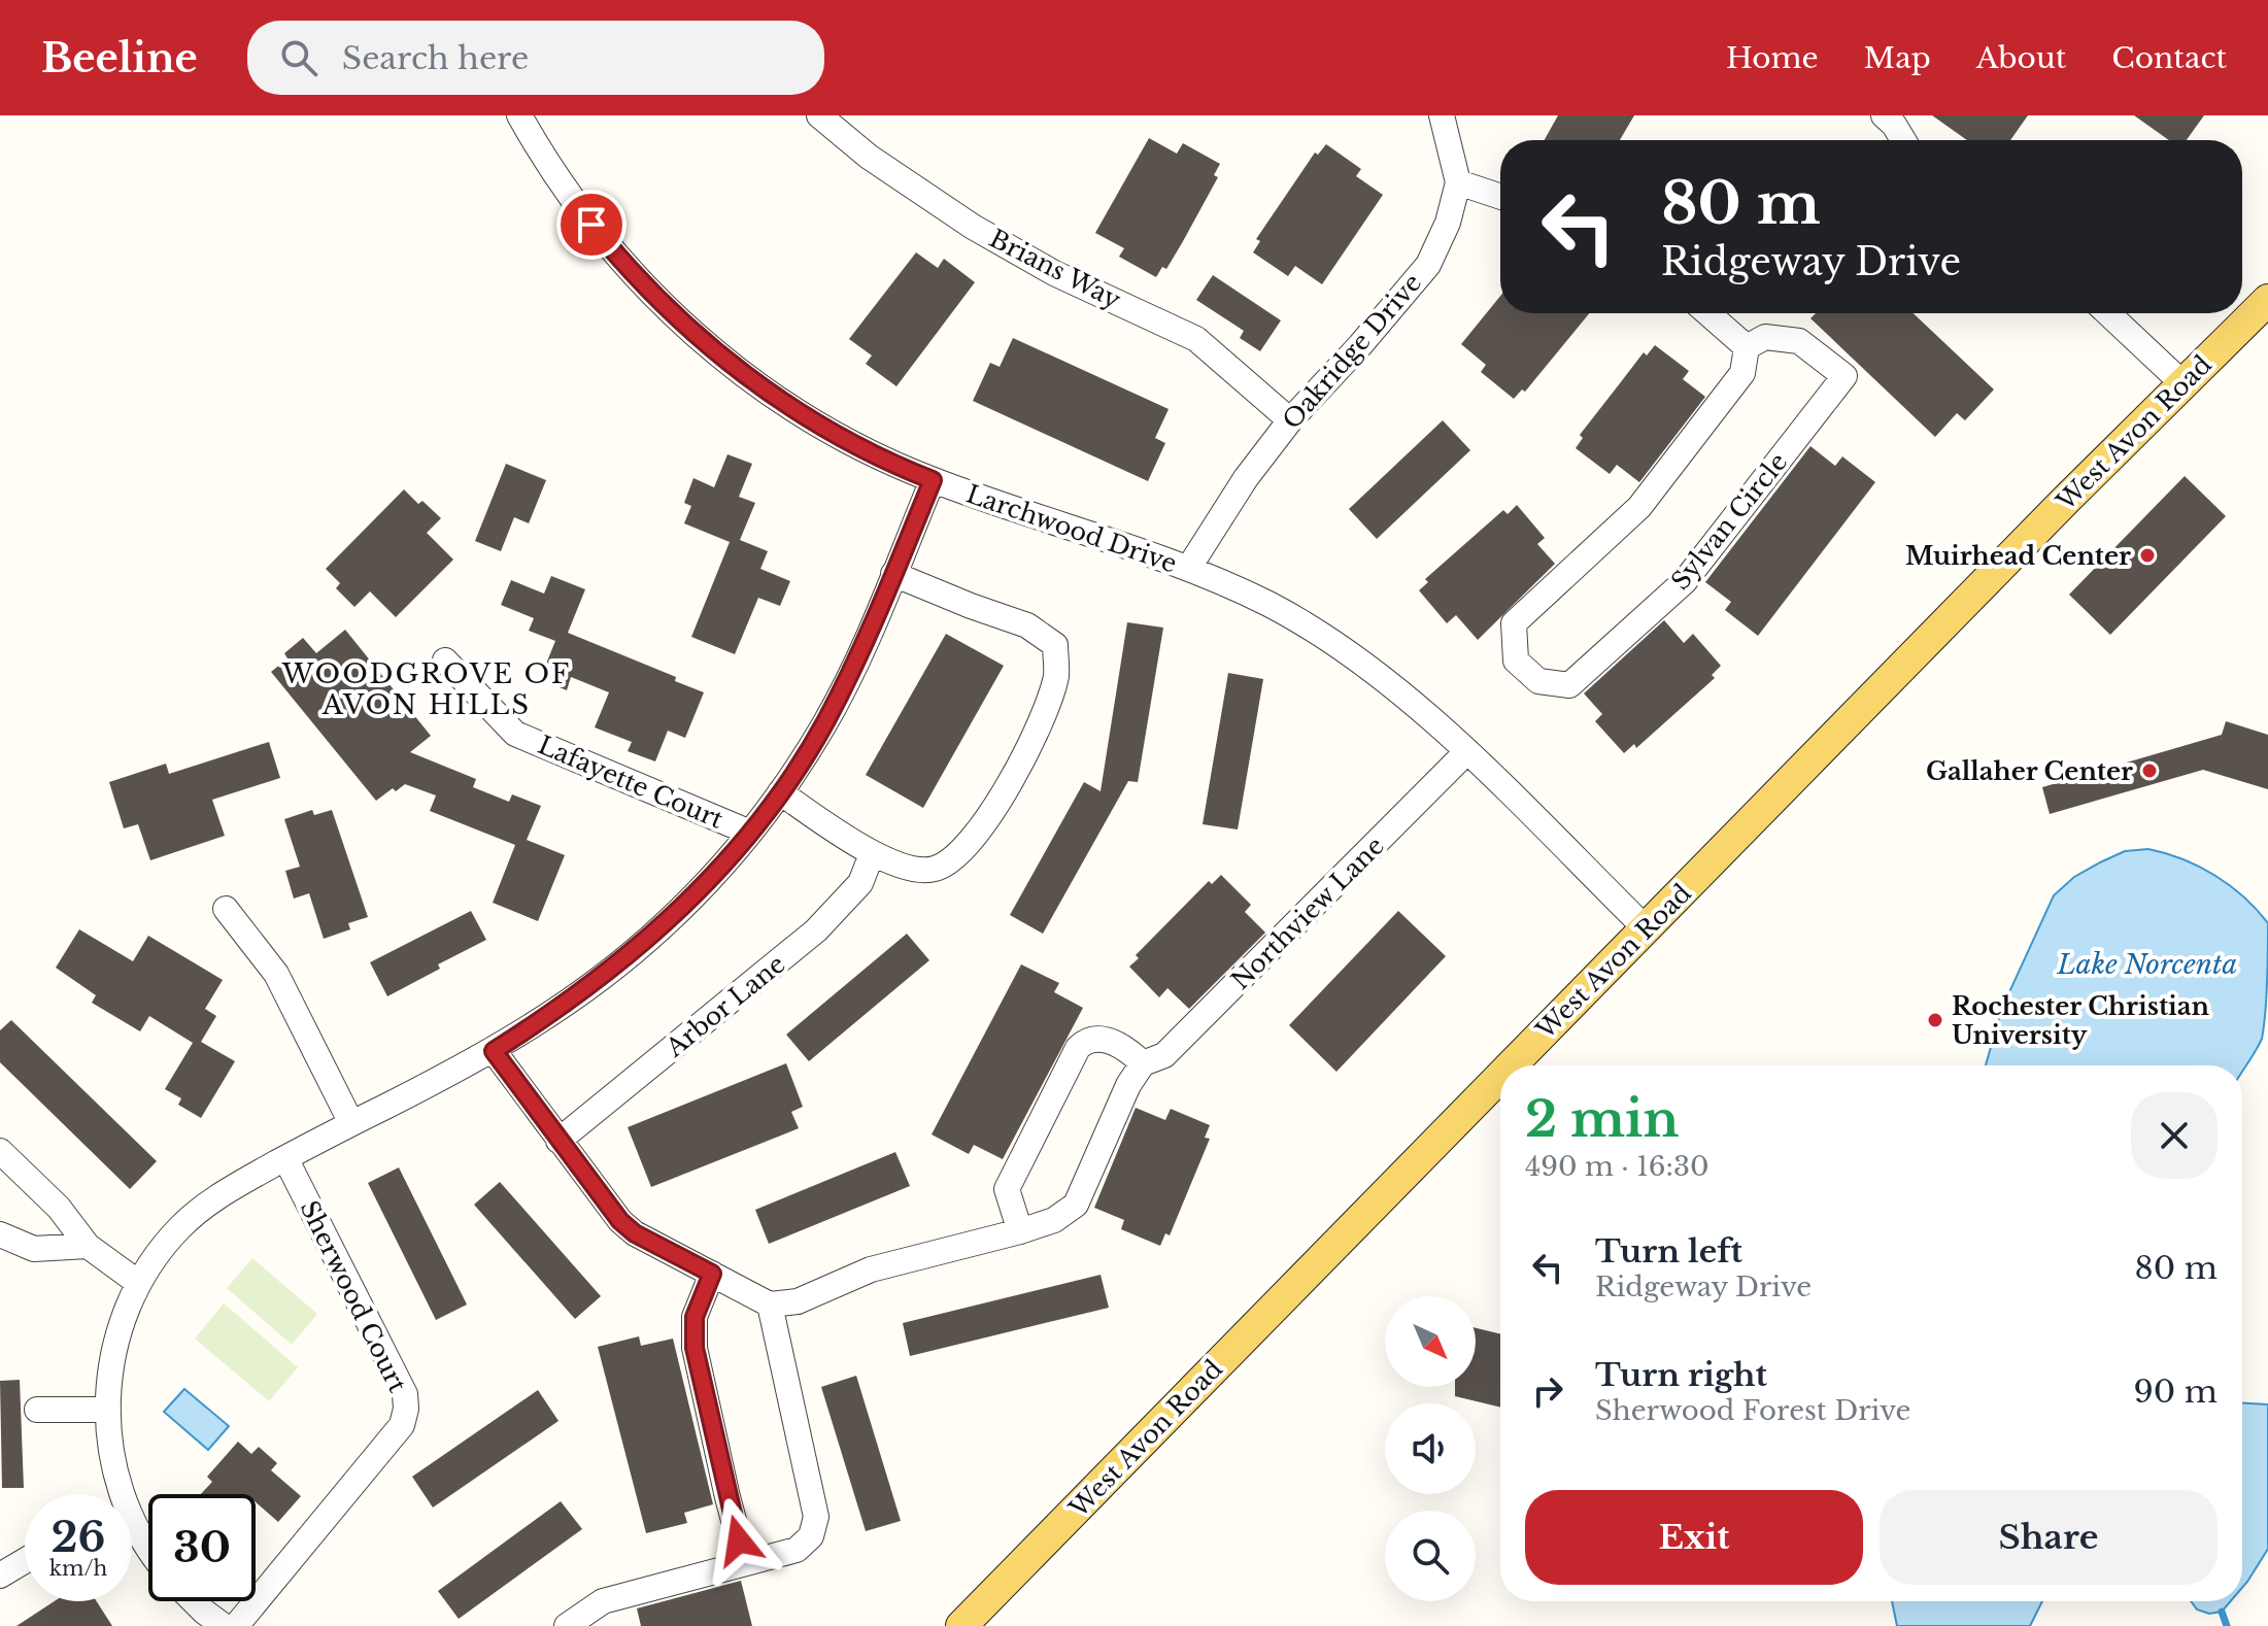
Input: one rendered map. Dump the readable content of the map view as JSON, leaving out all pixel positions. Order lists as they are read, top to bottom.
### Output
{
  "streets": {
    "main road": ["West Avon Road"],
    "street": [
      "Brians Way",
      "Oakridge Drive",
      "Sylvan Circle",
      "Larchwood Drive",
      "Lafayette Court",
      "Northview Lane",
      "Arbor Lane",
      "Sherwood Court"
    ]
  },
  "crossings": [
    ["Brians Way", "Oakridge Drive"],
    ["Oakridge Drive", "Larchwood Drive"],
    ["West Avon Road", "Larchwood Drive"],
    ["Larchwood Drive", "Northview Lane"]
  ],
  "districts": ["WOODGROVE OF AVON HILLS"],
  "water": ["Lake Norcenta"],
  "places": ["Muirhead Center", "Gallaher Center", "Rochester Christian University"],
  "north": "bottom right",
  "page": {
    "header": "Beeline",
    "search": "Search here",
    "nav": [
      "Home",
      "Map",
      "About",
      "Contact"
    ],
    "turn": ["80 m", "Ridgeway Drive"],
    "heading": ["2 min", "490 m · 16:30"],
    "list": [
      {
        "name": "Turn left",
        "note": "Ridgeway Drive",
        "value": "80 m"
      },
      {
        "name": "Turn right",
        "note": "Sherwood Forest Drive",
        "value": "90 m"
      }
    ],
    "buttons": ["Exit", "Share"],
    "speed": "26 km/h",
    "limit": "30"
  }
}
